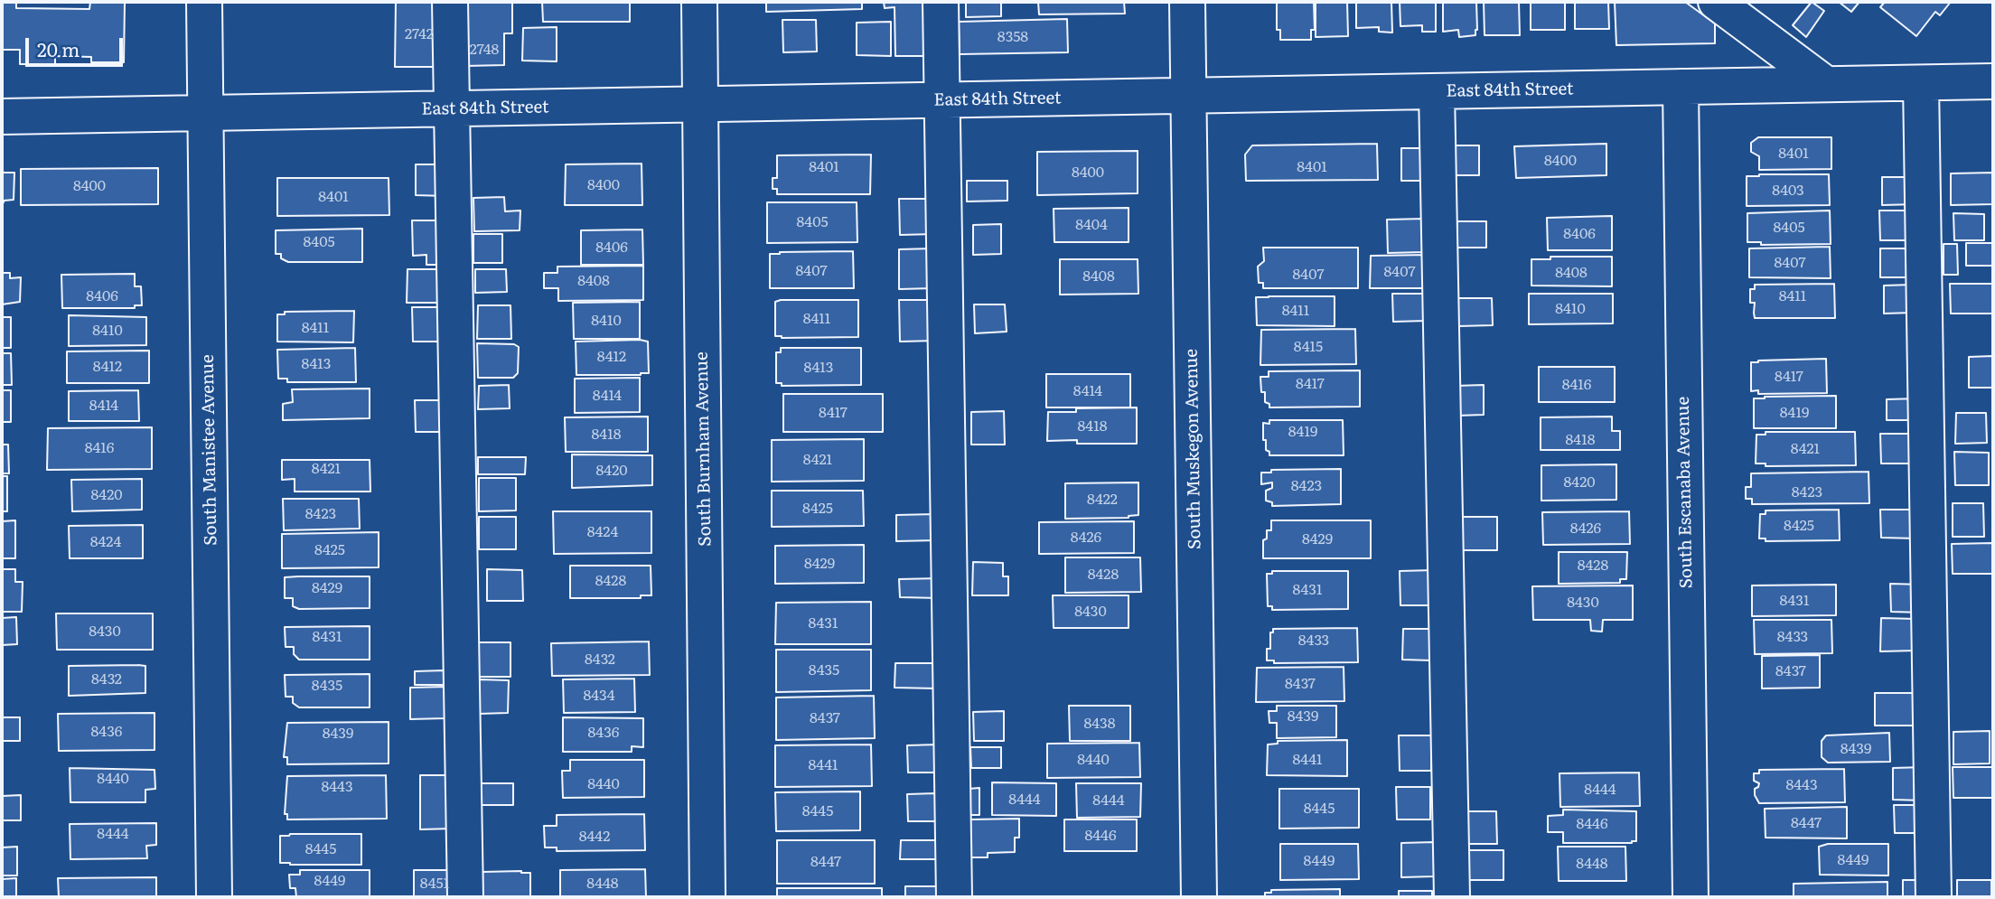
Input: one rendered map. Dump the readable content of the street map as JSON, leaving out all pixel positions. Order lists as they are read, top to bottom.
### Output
{
  "streets": {
    "street": [
      "East 84th Street",
      "South Burnham Avenue",
      "South Muskegon Avenue",
      "South Manistee Avenue",
      "South Escanaba Avenue"
    ]
  },
  "crossings": [
    ["East 84th Street", "South Burnham Avenue"],
    ["East 84th Street", "South Muskegon Avenue"],
    ["East 84th Street", "South Manistee Avenue"],
    ["East 84th Street", "South Escanaba Avenue"]
  ],
  "house_numbers": [
    "2742",
    "8358",
    "2748",
    "8401",
    "8400",
    "8401",
    "8401",
    "8400",
    "8400",
    "8400",
    "8403",
    "8401",
    "8405",
    "8404",
    "8405",
    "8406",
    "8405",
    "8406",
    "8407",
    "8407",
    "8407",
    "8408",
    "8407",
    "8408",
    "8408",
    "8406",
    "8411",
    "8410",
    "8411",
    "8411",
    "8410",
    "8411",
    "8410",
    "8415",
    "8412",
    "8413",
    "8412",
    "8413",
    "8417",
    "8417",
    "8416",
    "8414",
    "8414",
    "8414",
    "8417",
    "8419",
    "8418",
    "8419",
    "8418",
    "8418",
    "8416",
    "8421",
    "8421",
    "8421",
    "8420",
    "8420",
    "8423",
    "8423",
    "8420",
    "8422",
    "8425",
    "8423",
    "8425",
    "8426",
    "8424",
    "8426",
    "8429",
    "8424",
    "8425",
    "8429",
    "8428",
    "8428",
    "8428",
    "8429",
    "8431",
    "8431",
    "8430",
    "8430",
    "8431",
    "8430",
    "8431",
    "8433",
    "8433",
    "8432",
    "8435",
    "8437",
    "8432",
    "8437",
    "8435",
    "8434",
    "8439",
    "8437",
    "8438",
    "8436",
    "8436",
    "8439",
    "8439",
    "8440",
    "8441",
    "8441",
    "8440",
    "8440",
    "8443",
    "8443",
    "8444",
    "8444",
    "8444",
    "8445",
    "8445",
    "8447",
    "8446",
    "8444",
    "8446",
    "8442",
    "8445",
    "8449",
    "8449",
    "8447",
    "8448",
    "8449",
    "8451",
    "8448"
  ],
  "scale_bar": "20 m"
}
